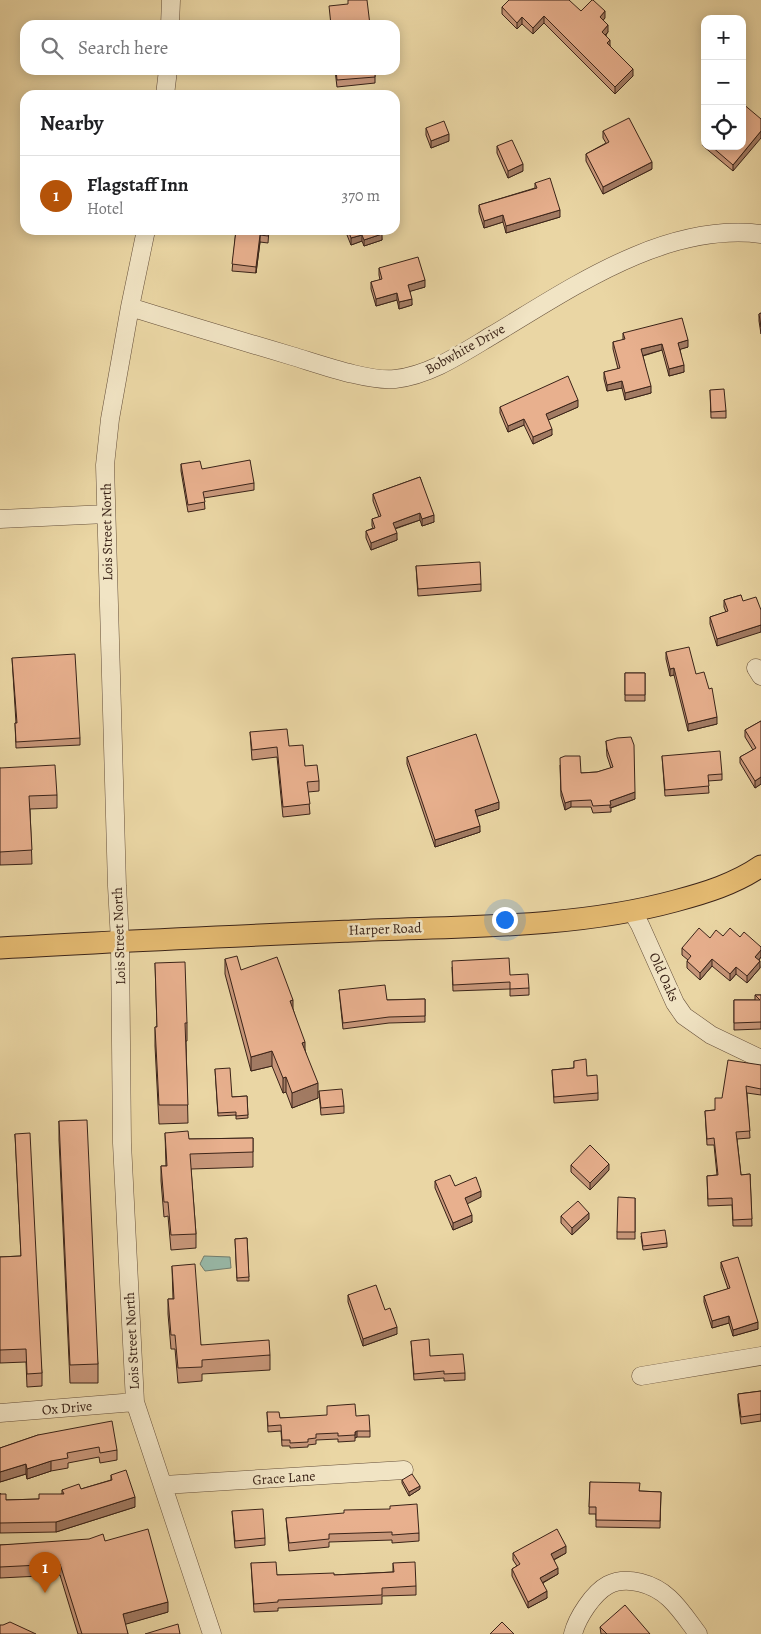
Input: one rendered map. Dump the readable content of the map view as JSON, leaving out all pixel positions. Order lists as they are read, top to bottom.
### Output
{
  "streets": {
    "main road": ["Harper Road"],
    "street": [
      "Bobwhite Drive",
      "Lois Street North",
      "Old Oaks",
      "Ox Drive",
      "Grace Lane"
    ]
  },
  "crossings": [
    ["Bobwhite Drive", "Lois Street North"],
    ["Lois Street North", "Harper Road"],
    ["Lois Street North", "Ox Drive"],
    ["Lois Street North", "Grace Lane"],
    ["Harper Road", "Old Oaks"]
  ],
  "page": {
    "map_buttons": ["+", "−"],
    "search": "Search here",
    "heading": "Nearby",
    "list": [
      {
        "mark": "1",
        "name": "Flagstaff Inn",
        "note": "Hotel",
        "value": "370 m"
      }
    ],
    "pins": "1"
  }
}
